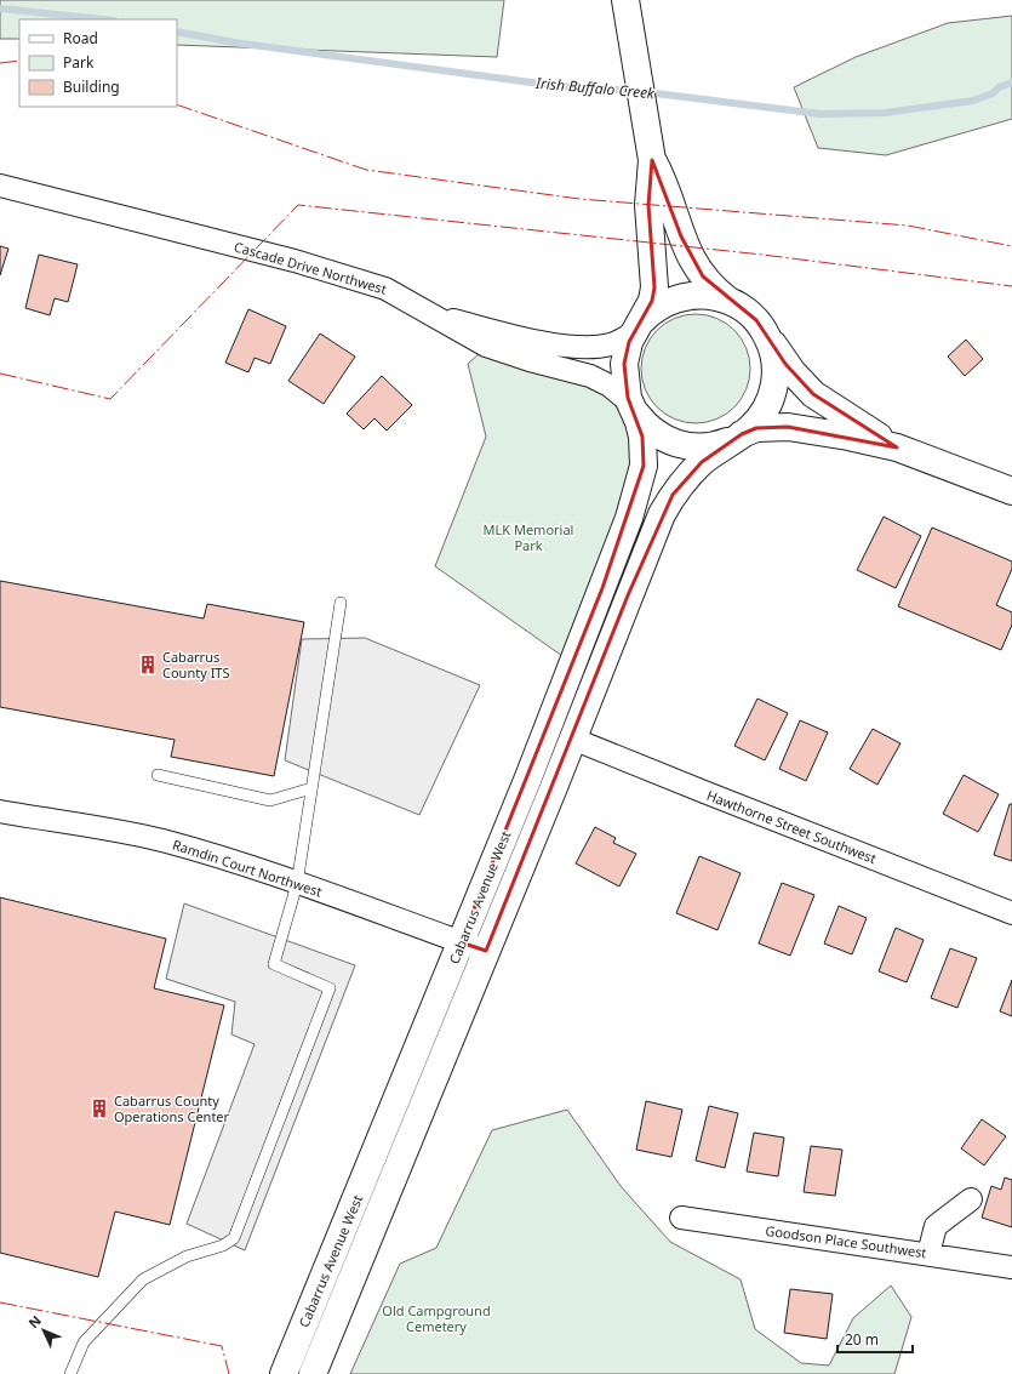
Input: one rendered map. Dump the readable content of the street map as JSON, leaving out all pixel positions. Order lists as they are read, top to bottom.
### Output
{
  "streets": {
    "main road": ["Cabarrus Avenue West"],
    "street": [
      "Cascade Drive Northwest",
      "Hawthorne Street Southwest",
      "Ramdin Court Northwest",
      "Goodson Place Southwest"
    ]
  },
  "crossings": [
    ["Cascade Drive Northwest", "Cabarrus Avenue West"],
    ["Hawthorne Street Southwest", "Cabarrus Avenue West"],
    ["Ramdin Court Northwest", "Cabarrus Avenue West"]
  ],
  "water": ["Irish Buffalo Creek"],
  "parks": ["MLK Memorial Park", "Old Campground Cemetery"],
  "places": {
    "building": ["Cabarrus County ITS", "Cabarrus County Operations Center"]
  },
  "legend": ["Road", "Park", "Building"],
  "scale_bar": "20 m",
  "north": "top left"
}
